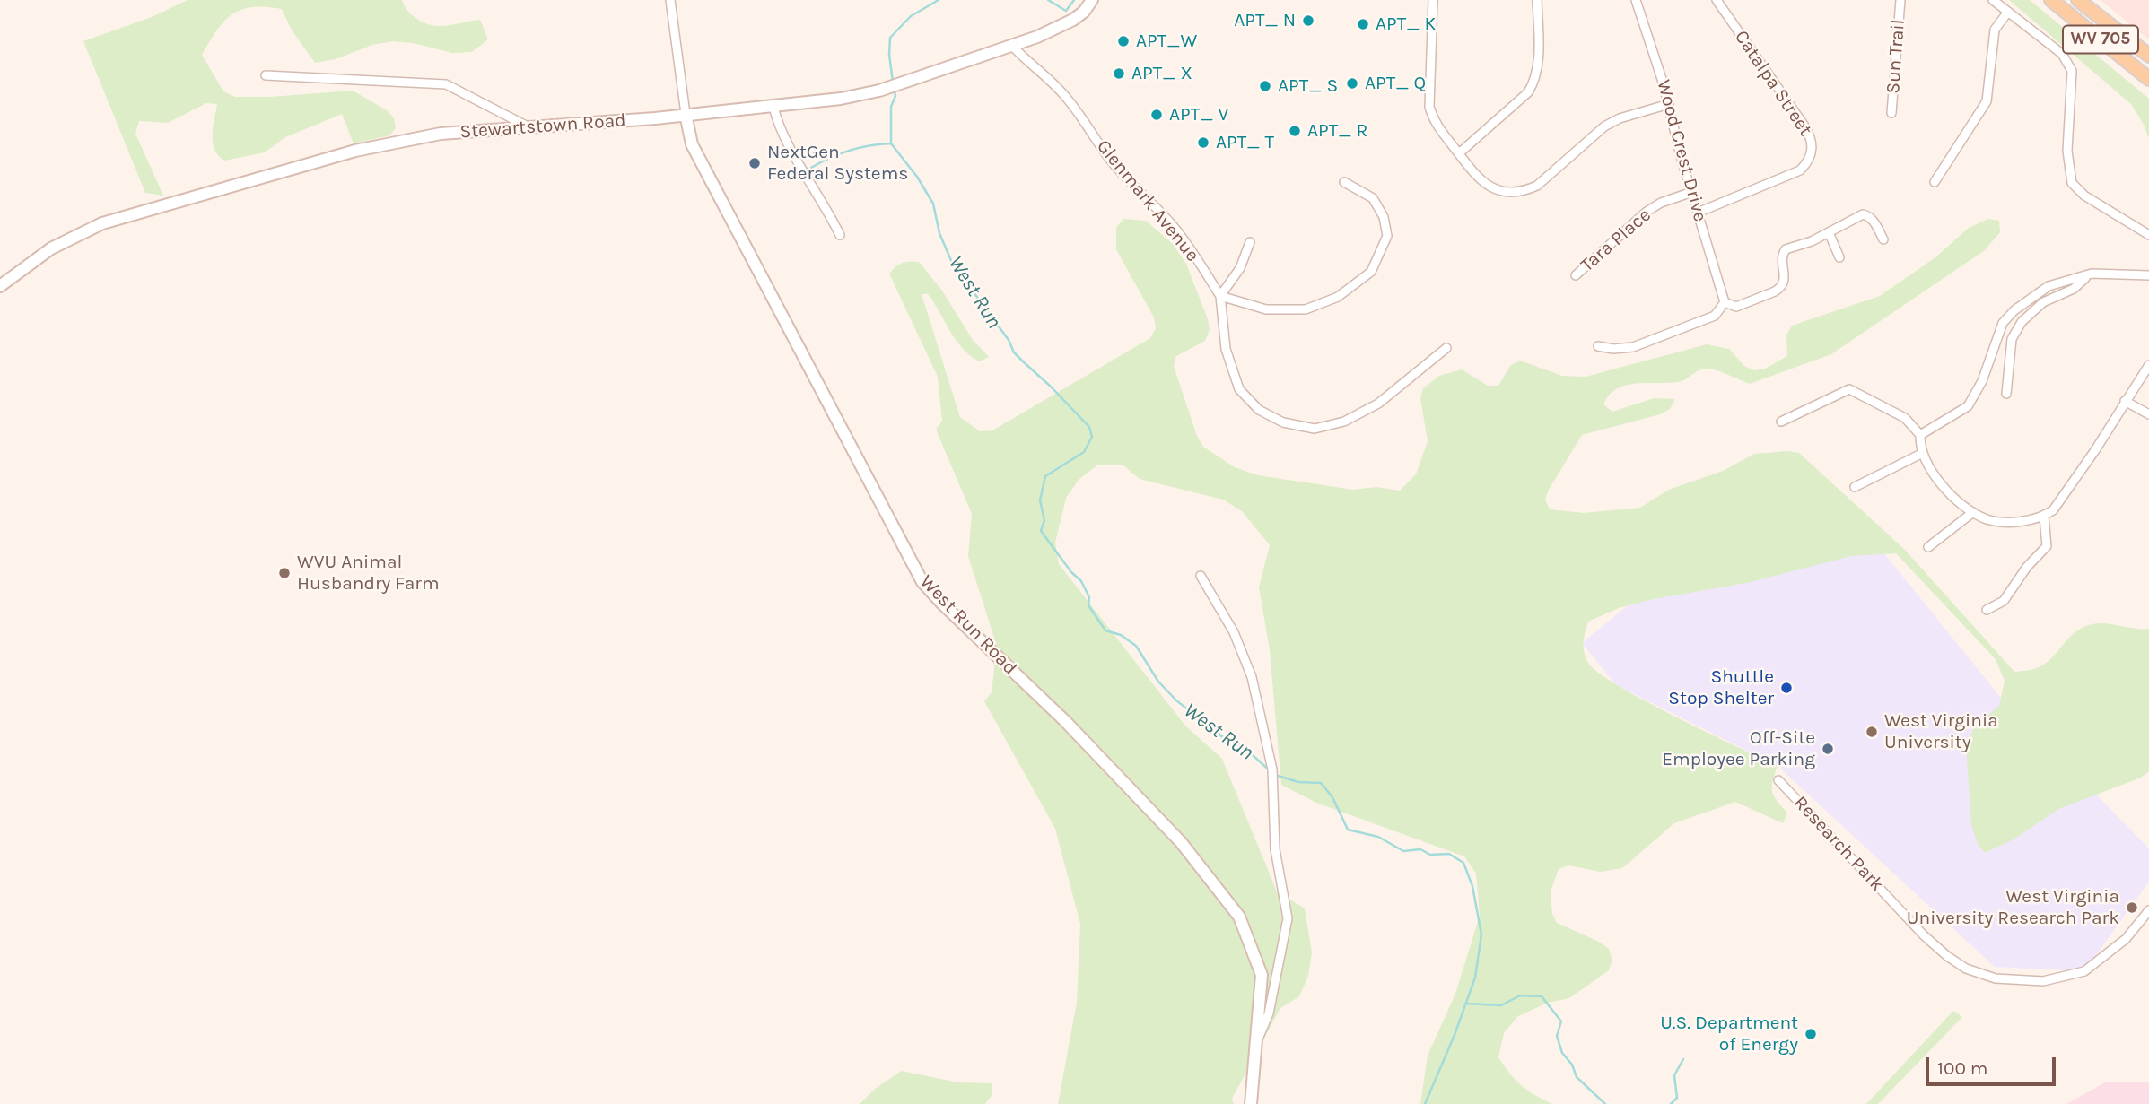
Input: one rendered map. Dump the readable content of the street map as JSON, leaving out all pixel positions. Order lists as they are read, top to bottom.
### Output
{
  "streets": {
    "main road": ["WV 705"],
    "street": [
      "Sun Trail",
      "Catalpa Street",
      "Stewartstown Road",
      "Wood Crest Drive",
      "Glenmark Avenue",
      "Tara Place",
      "West Run Road",
      "Research Park"
    ]
  },
  "crossings": [
    ["Catalpa Street", "Wood Crest Drive"],
    ["Stewartstown Road", "Glenmark Avenue"],
    ["Stewartstown Road", "West Run Road"],
    ["Wood Crest Drive", "Tara Place"]
  ],
  "water": ["West Run"],
  "places": [
    "APT_ N",
    "APT_ K",
    "APT_W",
    "APT_ X",
    "APT_ Q",
    "APT_ S",
    "APT_ V",
    "APT_ R",
    "APT_ T",
    "NextGen Federal Systems",
    "WVU Animal Husbandry Farm",
    "Shuttle Stop Shelter",
    "West Virginia University",
    "Off-Site Employee Parking",
    "West Virginia University Research Park",
    "U.S. Department of Energy"
  ],
  "scale_bar": "100 m"
}
